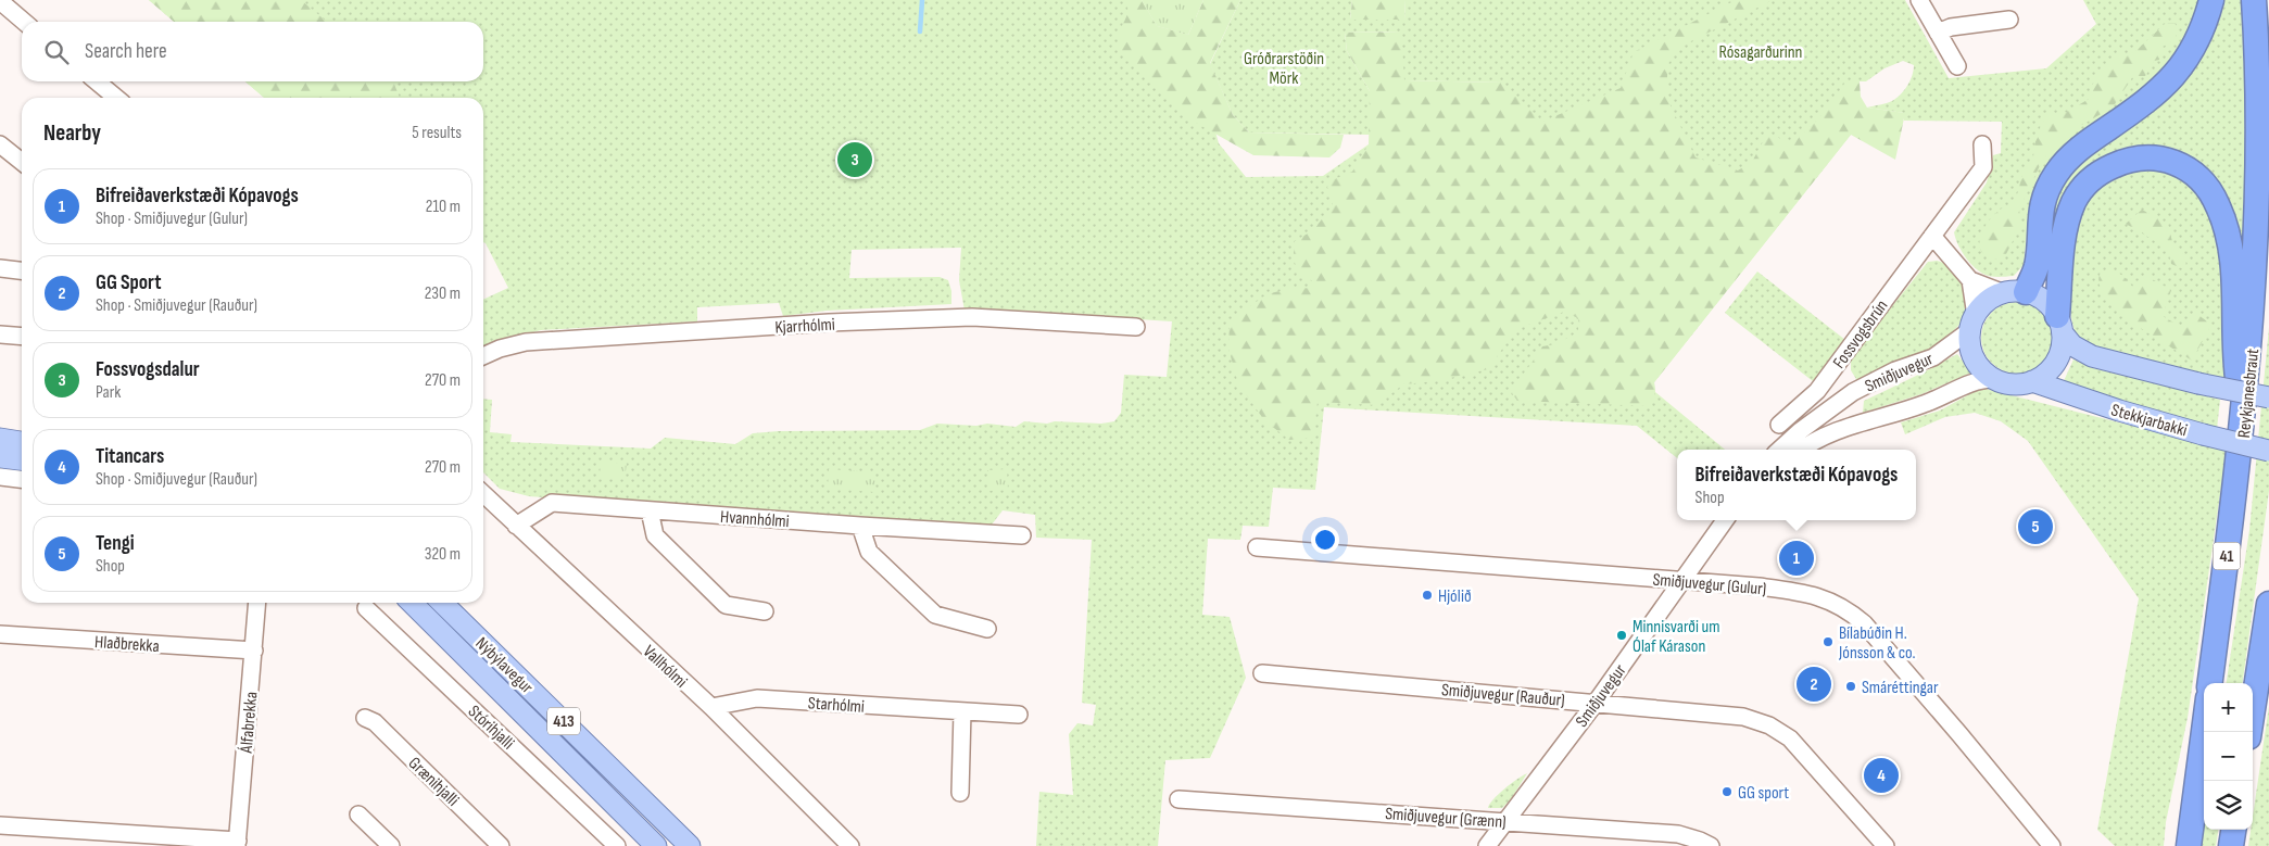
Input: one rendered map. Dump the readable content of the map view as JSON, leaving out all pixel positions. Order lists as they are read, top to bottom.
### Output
{
  "streets": {
    "highway": ["Reykjanesbraut", "41"],
    "main road": ["Stekkjarbakki", "Nýbýlavegur", "413"],
    "street": [
      "Kjarrhólmi",
      "Fossvogsbrún",
      "Smiðjuvegur",
      "Hvannhólmi",
      "Smiðjuvegur (Gulur)",
      "Hlaðbrekka",
      "Vallhólmi",
      "Smiðjuvegur (Rauður)",
      "Starhólmi",
      "Álfabrekka",
      "Stórihjalli",
      "Grænihjalli",
      "Smiðjuvegur (Grænn)"
    ]
  },
  "crossings": [
    ["Smiðjuvegur", "Stekkjarbakki"],
    ["Smiðjuvegur", "Smiðjuvegur (Gulur)"],
    ["Smiðjuvegur", "Smiðjuvegur (Rauður)"],
    ["Smiðjuvegur", "Smiðjuvegur (Grænn)"],
    ["Hvannhólmi", "Vallhólmi"],
    ["Hlaðbrekka", "Álfabrekka"],
    ["Vallhólmi", "Starhólmi"]
  ],
  "parks": ["Rósagarðurinn", "Gróðrarstöðin Mörk"],
  "places": [
    "Hjólið",
    "Minnisvarði um Ólaf Kárason",
    "Bílabúðin H. Jónsson & co.",
    "Smáréttingar",
    "GG sport"
  ],
  "page": {
    "search": "Search here",
    "heading": ["Nearby", "5 results"],
    "pins": [
      "3",
      "5",
      "1",
      "2",
      "4"
    ],
    "list": [
      {
        "mark": "1",
        "name": "Bifreiðaverkstæði Kópavogs",
        "note": "Shop · Smiðjuvegur (Gulur)",
        "value": "210 m"
      },
      {
        "mark": "2",
        "name": "GG Sport",
        "note": "Shop · Smiðjuvegur (Rauður)",
        "value": "230 m"
      },
      {
        "mark": "3",
        "name": "Fossvogsdalur",
        "note": "Park",
        "value": "270 m"
      },
      {
        "mark": "4",
        "name": "Titancars",
        "note": "Shop · Smiðjuvegur (Rauður)",
        "value": "270 m"
      },
      {
        "mark": "5",
        "name": "Tengi",
        "note": "Shop",
        "value": "320 m"
      }
    ],
    "popup": ["Bifreiðaverkstæði Kópavogs", "Shop"],
    "map_buttons": ["+", "−"]
  }
}
